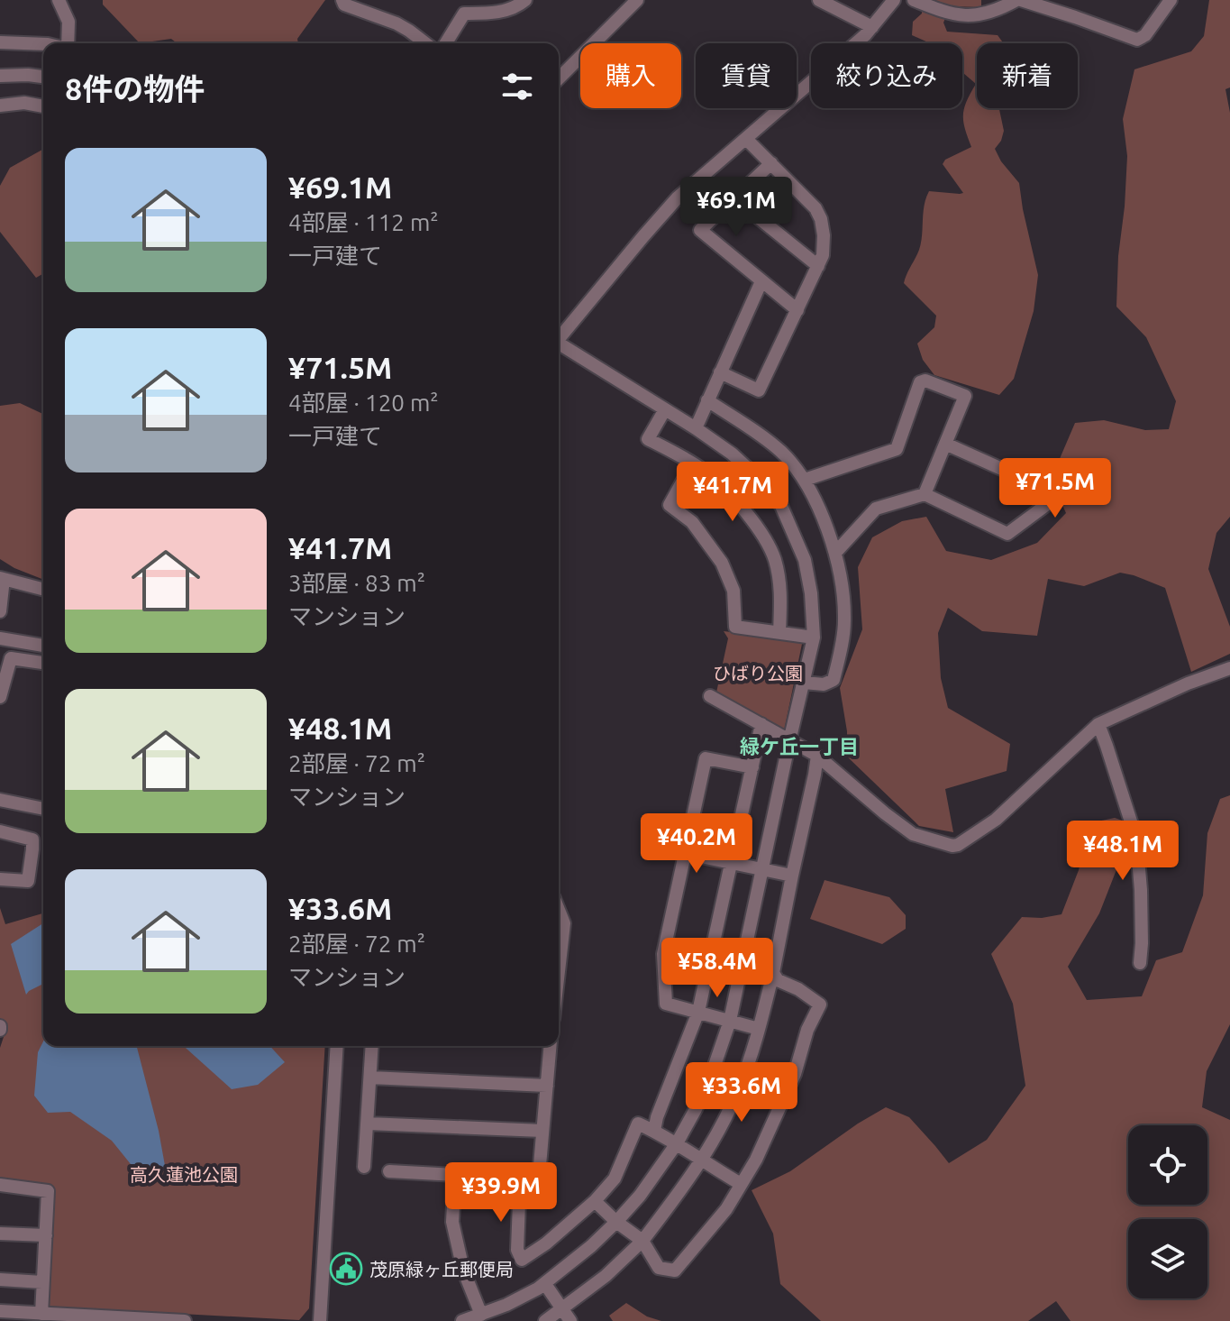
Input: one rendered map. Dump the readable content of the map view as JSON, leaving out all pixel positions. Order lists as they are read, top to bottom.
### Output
{
  "districts": ["緑ケ丘一丁目"],
  "parks": ["ひばり公園", "高久蓮池公園"],
  "places": {
    "public building": ["茂原緑ヶ丘郵便局"]
  },
  "page": {
    "chip": [
      "購入",
      "賃貸",
      "絞り込み",
      "新着"
    ],
    "heading": "8件の物件",
    "list": [
      {
        "name": "¥69.1M",
        "note": "4部屋 · 112 m² · 一戸建て"
      },
      {
        "name": "¥71.5M",
        "note": "4部屋 · 120 m² · 一戸建て"
      },
      {
        "name": "¥41.7M",
        "note": "3部屋 · 83 m² · マンション"
      },
      {
        "name": "¥48.1M",
        "note": "2部屋 · 72 m² · マンション"
      },
      {
        "name": "¥33.6M",
        "note": "2部屋 · 72 m² · マンション"
      }
    ],
    "price": [
      "¥69.1M",
      "¥71.5M",
      "¥41.7M",
      "¥40.2M",
      "¥48.1M",
      "¥58.4M",
      "¥33.6M",
      "¥39.9M"
    ]
  }
}
